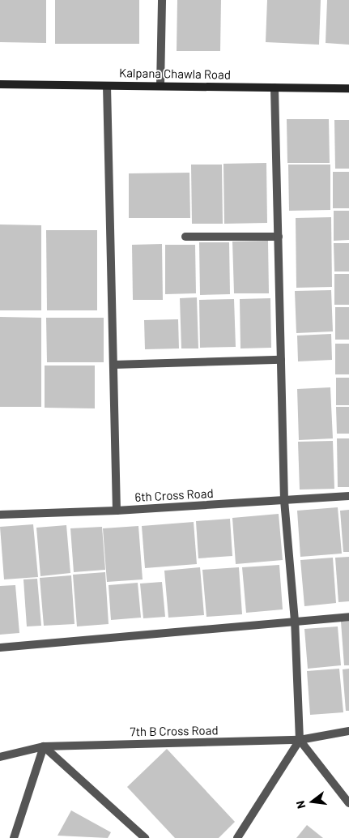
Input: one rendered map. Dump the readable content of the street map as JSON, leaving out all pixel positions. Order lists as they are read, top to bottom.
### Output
{
  "streets": {
    "street": ["Kalpana Chawla Road", "6th Cross Road", "7th B Cross Road"]
  },
  "north": "left"
}
